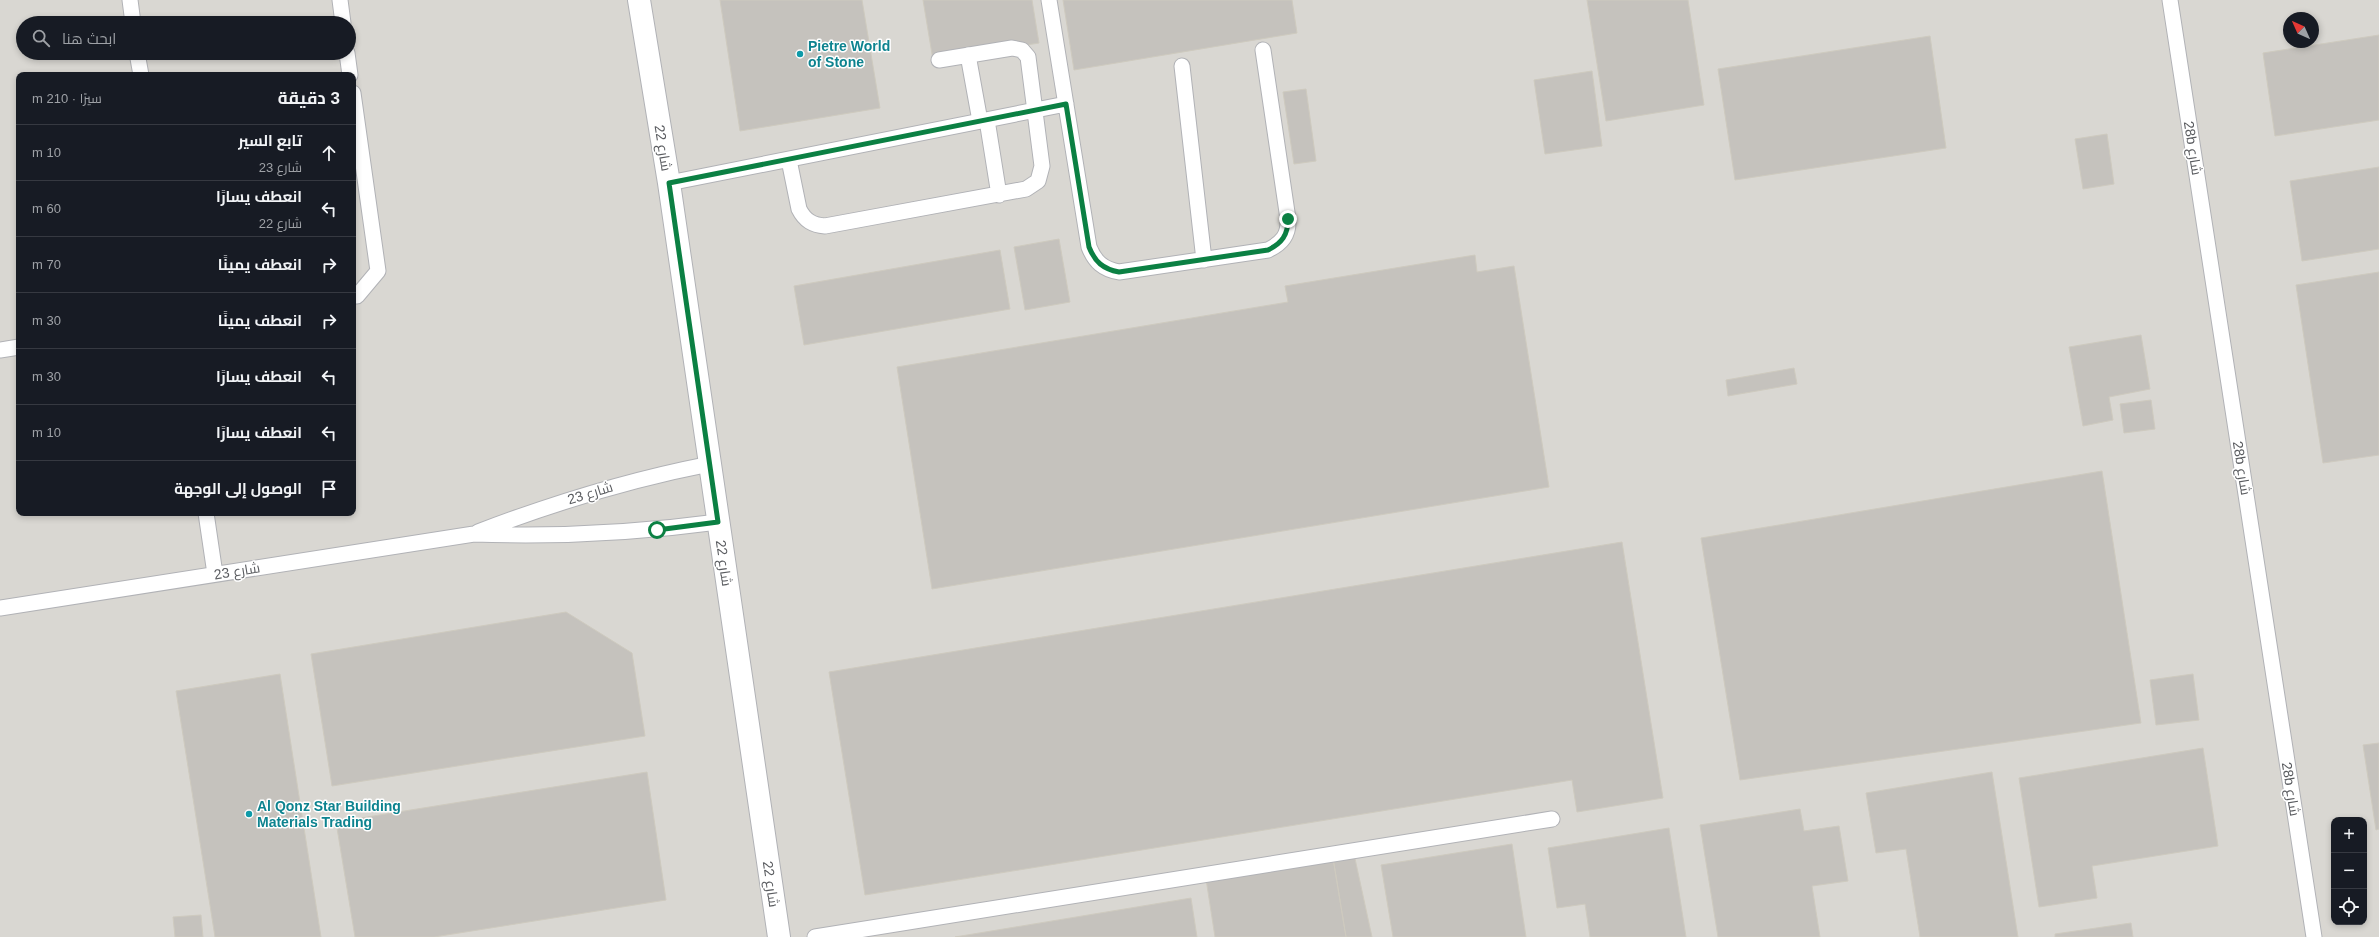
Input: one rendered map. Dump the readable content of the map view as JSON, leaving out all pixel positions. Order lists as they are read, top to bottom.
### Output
{
  "streets": {
    "street": ["شارع 22"],
    "lane": ["28b شارع", "شارع 23"]
  },
  "crossings": [
    ["شارع 22", "شارع 23"]
  ],
  "places": ["Pietre World of Stone", "Al Qonz Star Building Materials Trading"],
  "north": "top left",
  "page": {
    "search": "ابحث هنا",
    "heading": ["3 دقيقة", "سيرًا · 210 m"],
    "list": [
      ["تابع السير", "شارع 23", "10 m"],
      ["انعطف يسارًا", "شارع 22", "60 m"],
      ["انعطف يمينًا", "70 m"],
      ["انعطف يمينًا", "30 m"],
      ["انعطف يسارًا", "30 m"],
      ["انعطف يسارًا", "10 m"],
      "الوصول إلى الوجهة"
    ],
    "map_buttons": ["+", "−"]
  }
}
